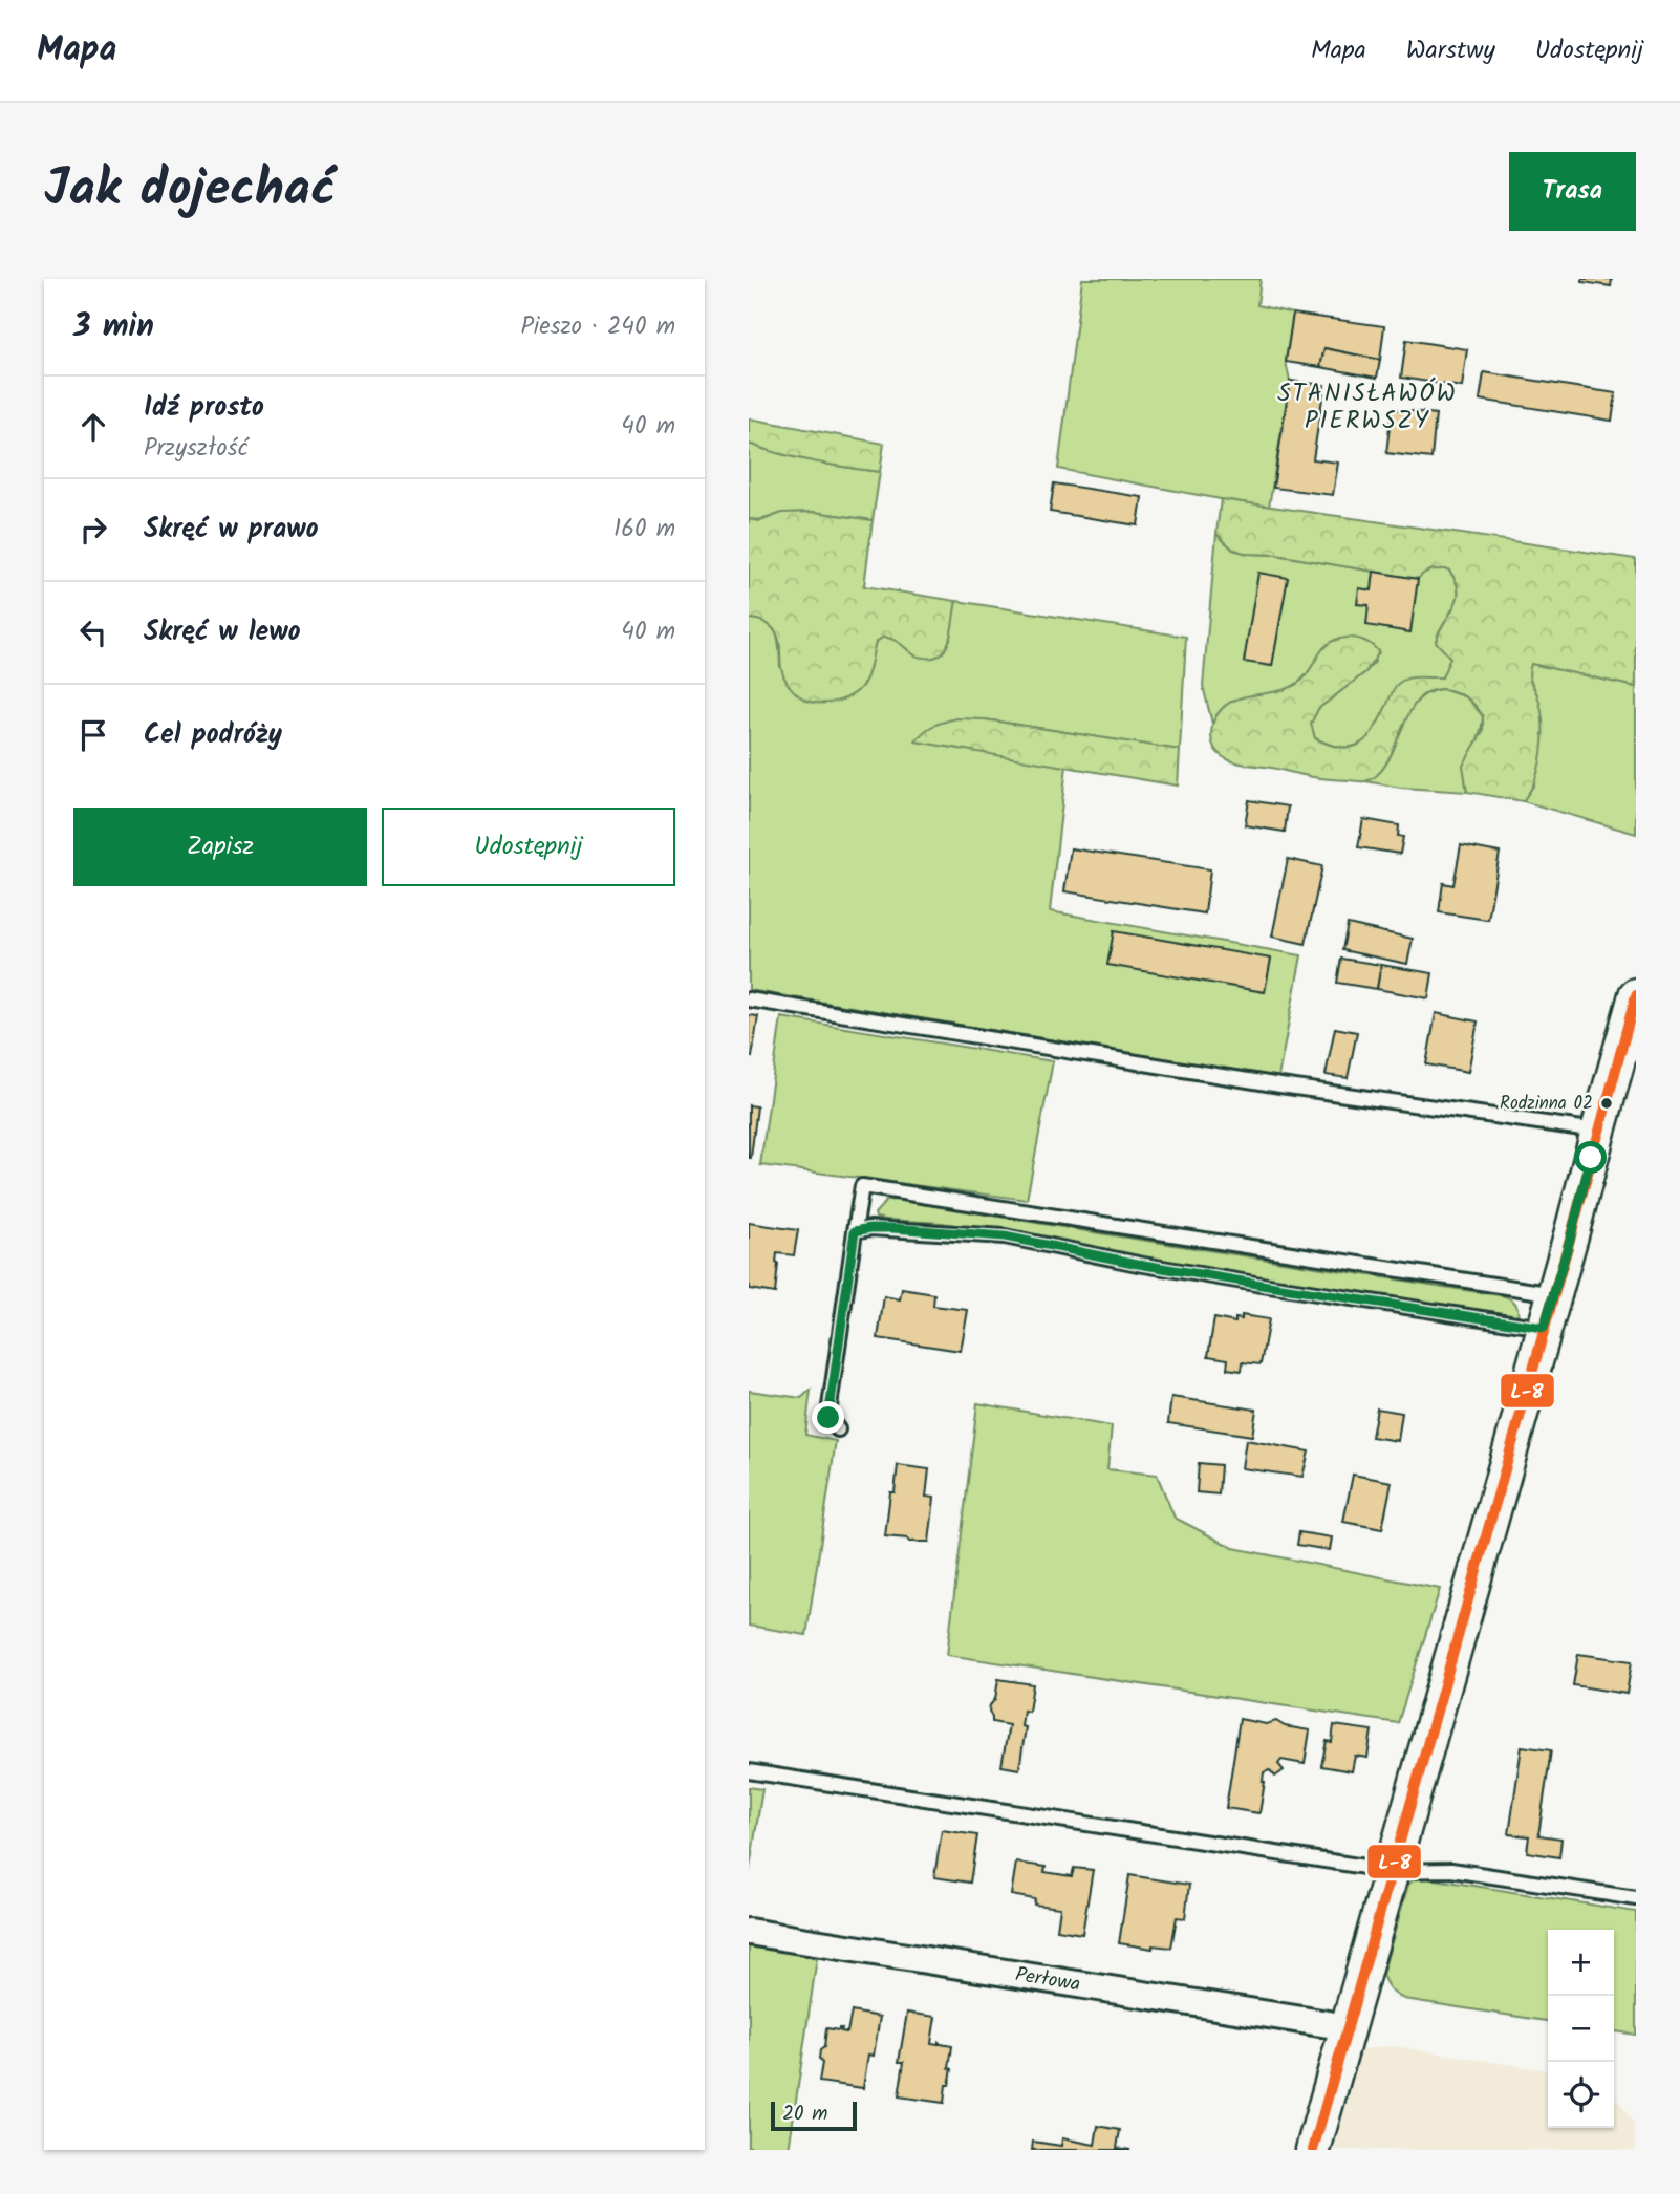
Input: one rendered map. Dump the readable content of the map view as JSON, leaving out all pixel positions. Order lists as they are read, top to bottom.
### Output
{
  "streets": {
    "street": ["Perłowa"]
  },
  "districts": ["STANISŁAWÓW PIERWSZY"],
  "places": ["Rodzinna 02"],
  "lines": ["transit line L-8"],
  "scale_bar": "20 m",
  "page": {
    "header": "Mapa",
    "nav": ["Mapa", "Warstwy", "Udostępnij"],
    "title": "Jak dojechać",
    "buttons": [
      "Trasa",
      ["Zapisz", "Udostępnij"]
    ],
    "heading": ["3 min", "Pieszo · 240 m"],
    "list": [
      ["Idź prosto", "Przyszłość", "40 m"],
      ["Skręć w prawo", "160 m"],
      ["Skręć w lewo", "40 m"],
      "Cel podróży"
    ],
    "map_buttons": ["+", "−"],
    "scale": "20 m"
  }
}
